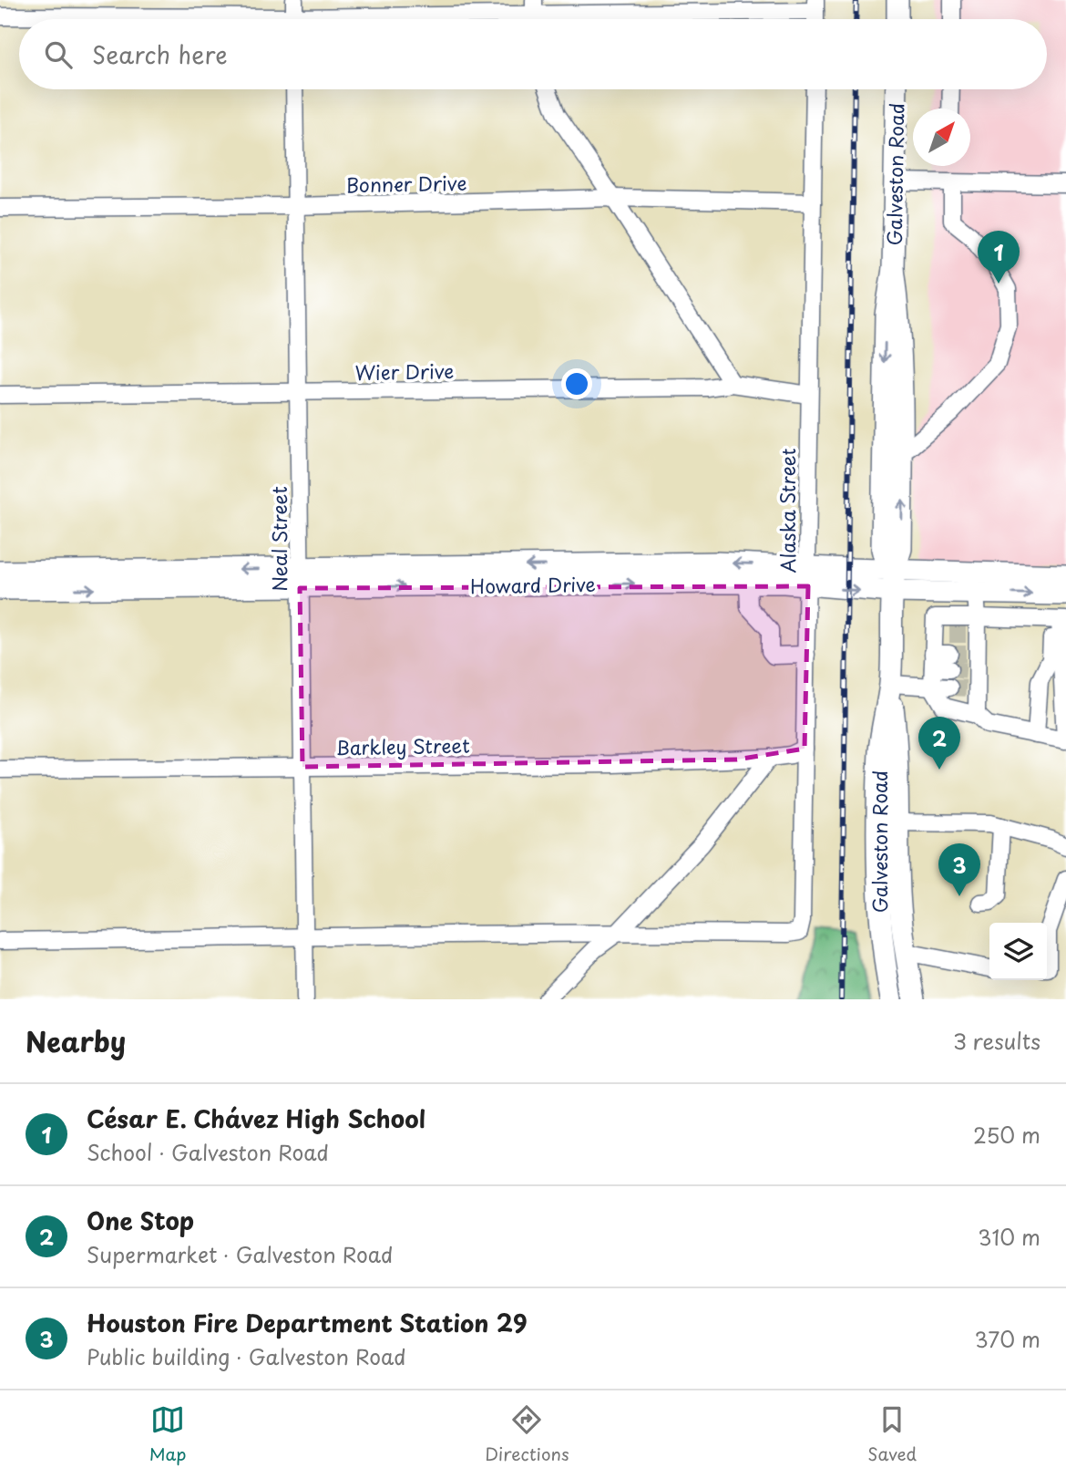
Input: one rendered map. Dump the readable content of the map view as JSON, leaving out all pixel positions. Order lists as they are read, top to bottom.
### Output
{
  "streets": {
    "main road": ["Galveston Road", "Howard Drive"],
    "street": [
      "Bonner Drive",
      "Wier Drive",
      "Alaska Street",
      "Neal Street",
      "Barkley Street"
    ]
  },
  "crossings": [
    ["Galveston Road", "Howard Drive"],
    ["Bonner Drive", "Alaska Street"],
    ["Bonner Drive", "Neal Street"],
    ["Wier Drive", "Alaska Street"],
    ["Wier Drive", "Neal Street"],
    ["Alaska Street", "Howard Drive"],
    ["Alaska Street", "Barkley Street"],
    ["Neal Street", "Howard Drive"],
    ["Neal Street", "Barkley Street"]
  ],
  "north": "top right",
  "page": {
    "search": "Search here",
    "pins": ["1", "2", "3"],
    "heading": ["Nearby", "3 results"],
    "list": [
      {
        "mark": "1",
        "name": "César E. Chávez High School",
        "note": "School · Galveston Road",
        "value": "250 m"
      },
      {
        "mark": "2",
        "name": "One Stop",
        "note": "Supermarket · Galveston Road",
        "value": "310 m"
      },
      {
        "mark": "3",
        "name": "Houston Fire Department Station 29",
        "note": "Public building · Galveston Road",
        "value": "370 m"
      }
    ],
    "nav": ["Map", "Directions", "Saved"]
  }
}
